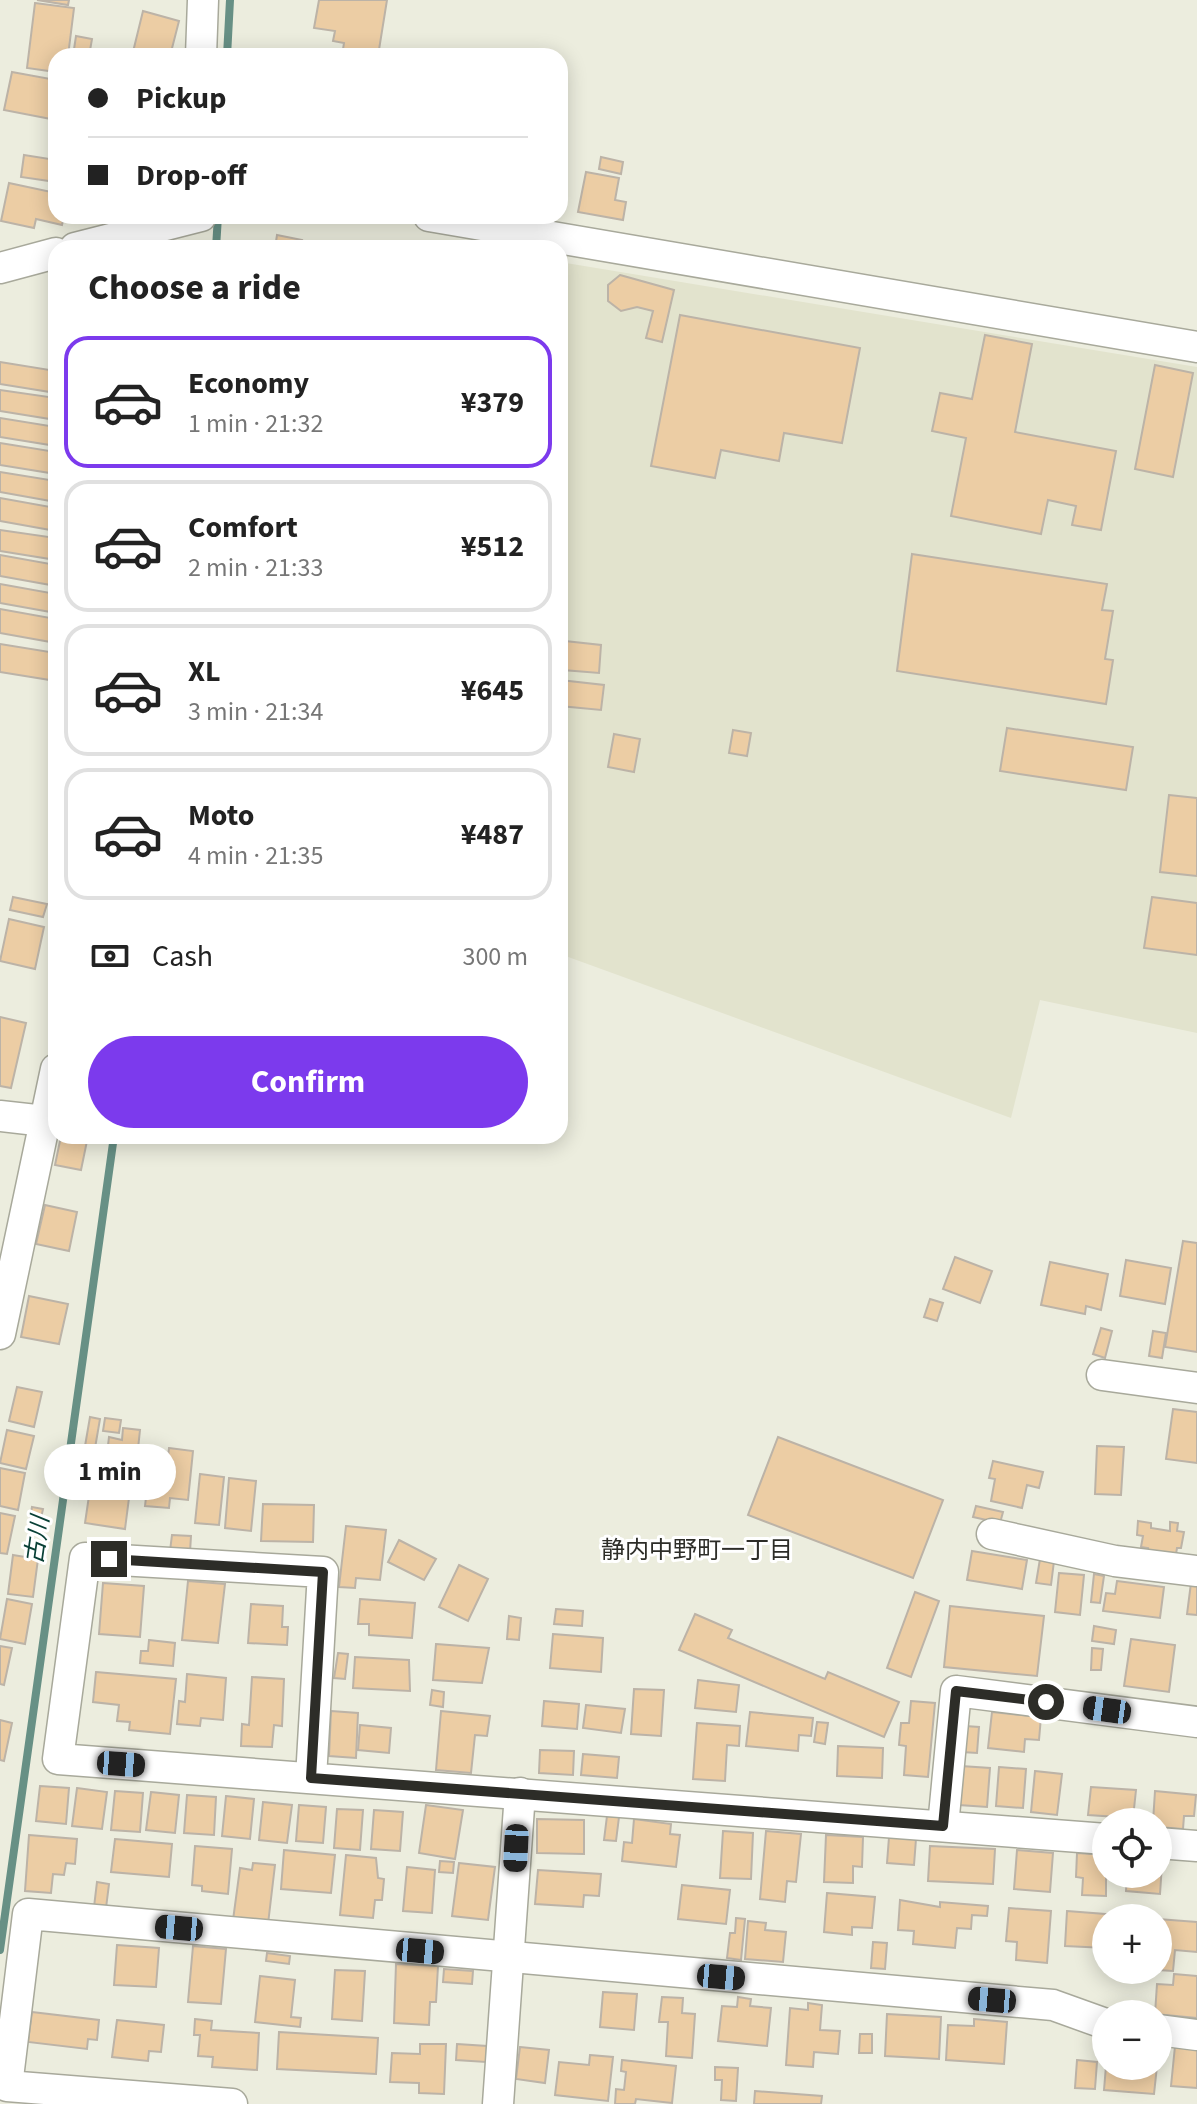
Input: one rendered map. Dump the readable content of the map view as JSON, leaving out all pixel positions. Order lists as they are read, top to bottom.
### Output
{
  "districts": ["静内中野町一丁目"],
  "water": ["古川"],
  "page": {
    "banner": ["Pickup", "Drop-off"],
    "heading": "Choose a ride",
    "list": [
      {
        "name": "Economy",
        "note": "1 min · 21:32",
        "value": "¥379"
      },
      {
        "name": "Comfort",
        "note": "2 min · 21:33",
        "value": "¥512"
      },
      {
        "name": "XL",
        "note": "3 min · 21:34",
        "value": "¥645"
      },
      {
        "name": "Moto",
        "note": "4 min · 21:35",
        "value": "¥487"
      }
    ],
    "pay": ["Cash", "300 m"],
    "buttons": "Confirm",
    "bubble": "1 min",
    "map_buttons": ["+", "−"]
  }
}
